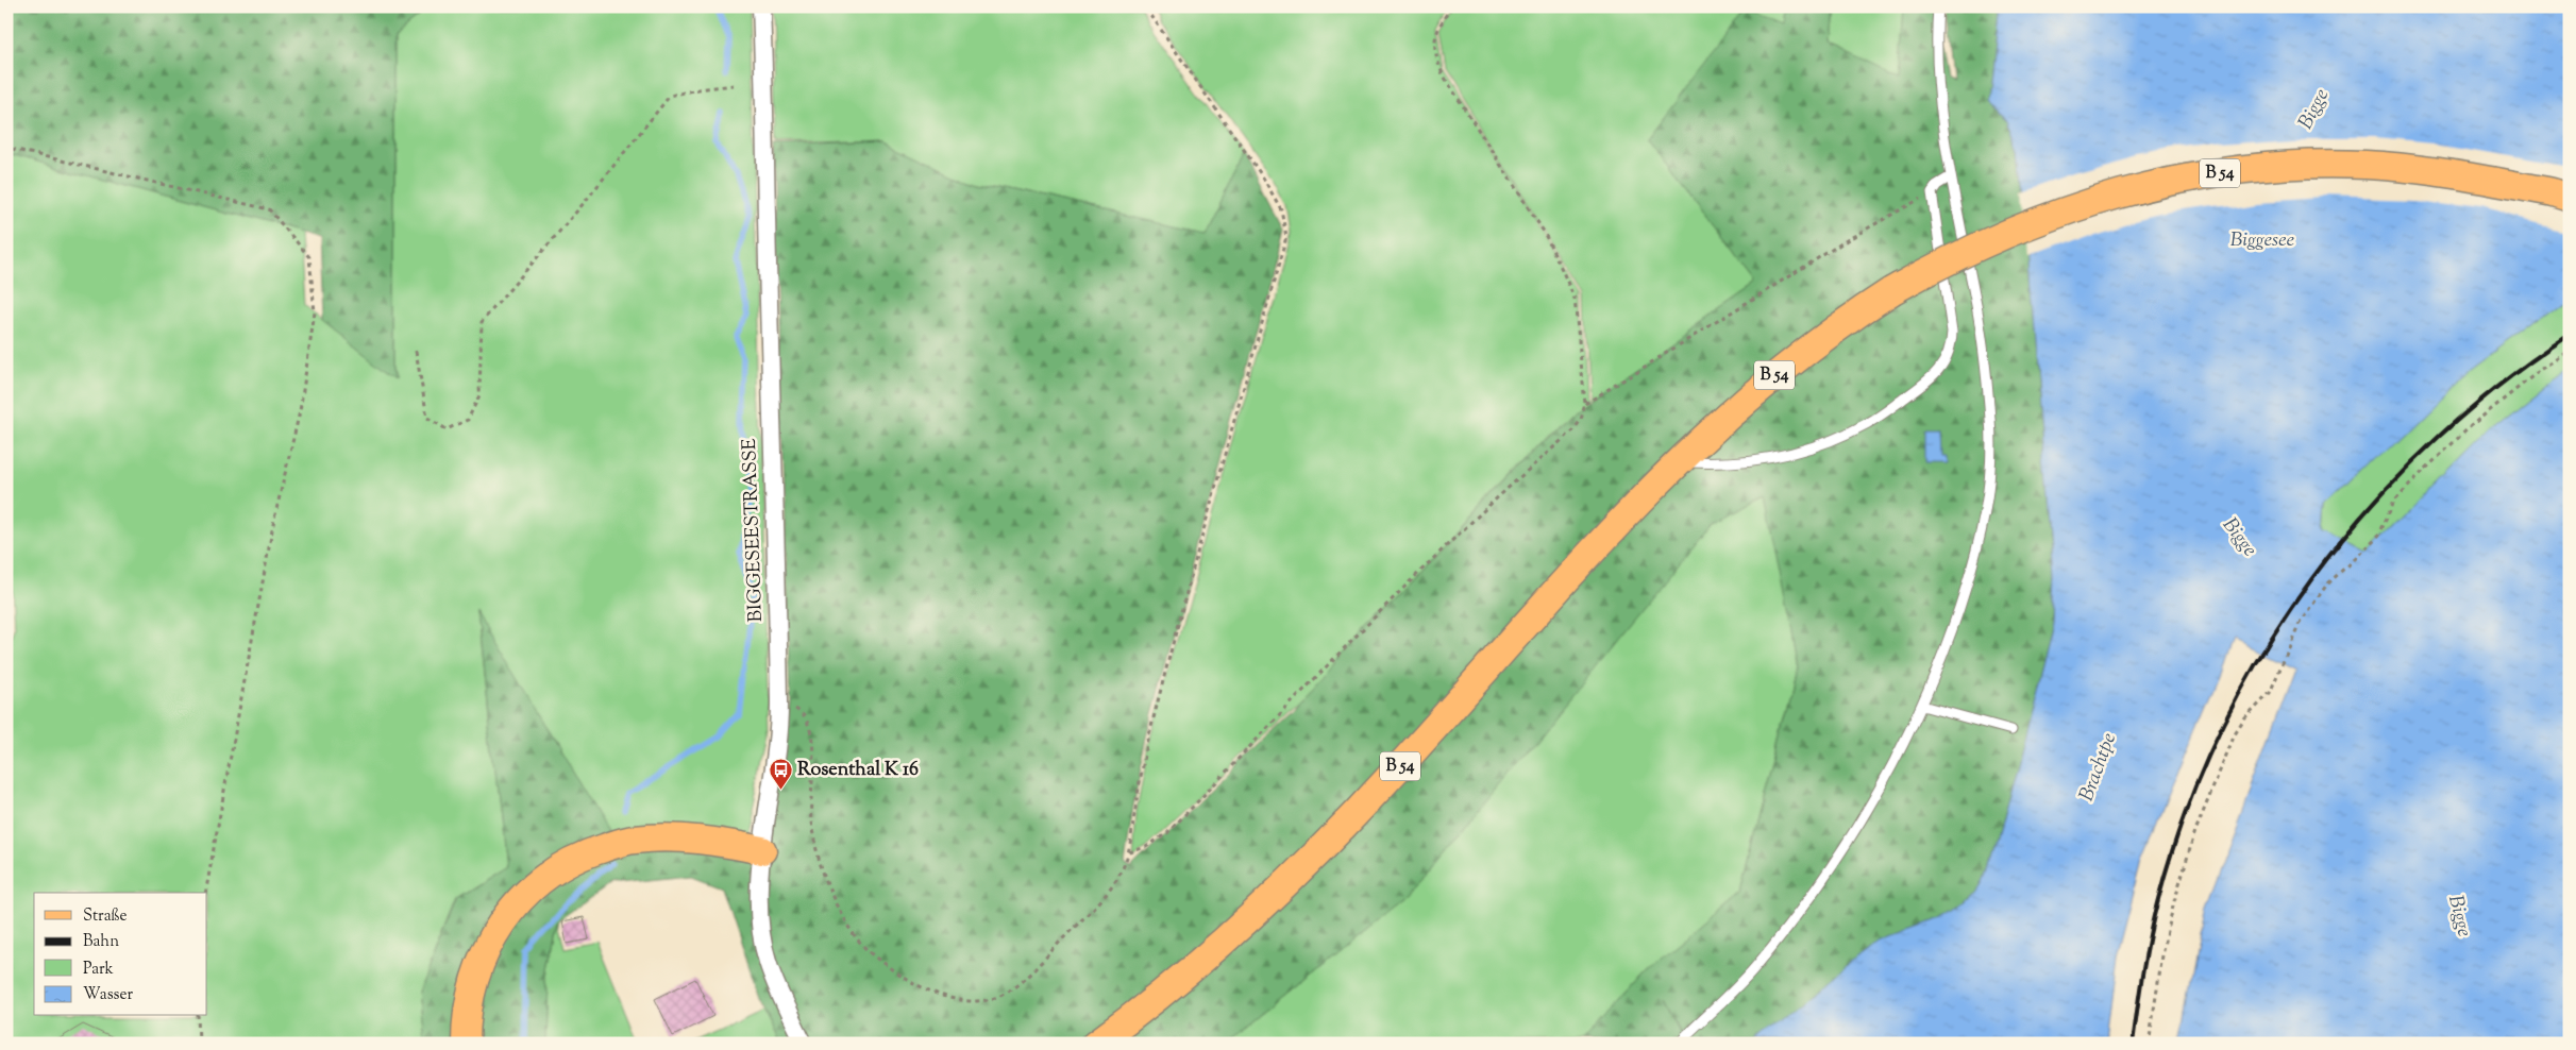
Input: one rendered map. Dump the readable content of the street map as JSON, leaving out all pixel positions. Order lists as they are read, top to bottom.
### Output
{
  "streets": {
    "main road": ["B 54"],
    "street": ["BIGGESEESTRASSE"]
  },
  "water": ["Bigge", "Biggesee", "Brachtpe"],
  "places": {
    "bus stop": ["Rosenthal K 16"]
  },
  "legend": [
    "Straße",
    "Bahn",
    "Park",
    "Wasser"
  ]
}
